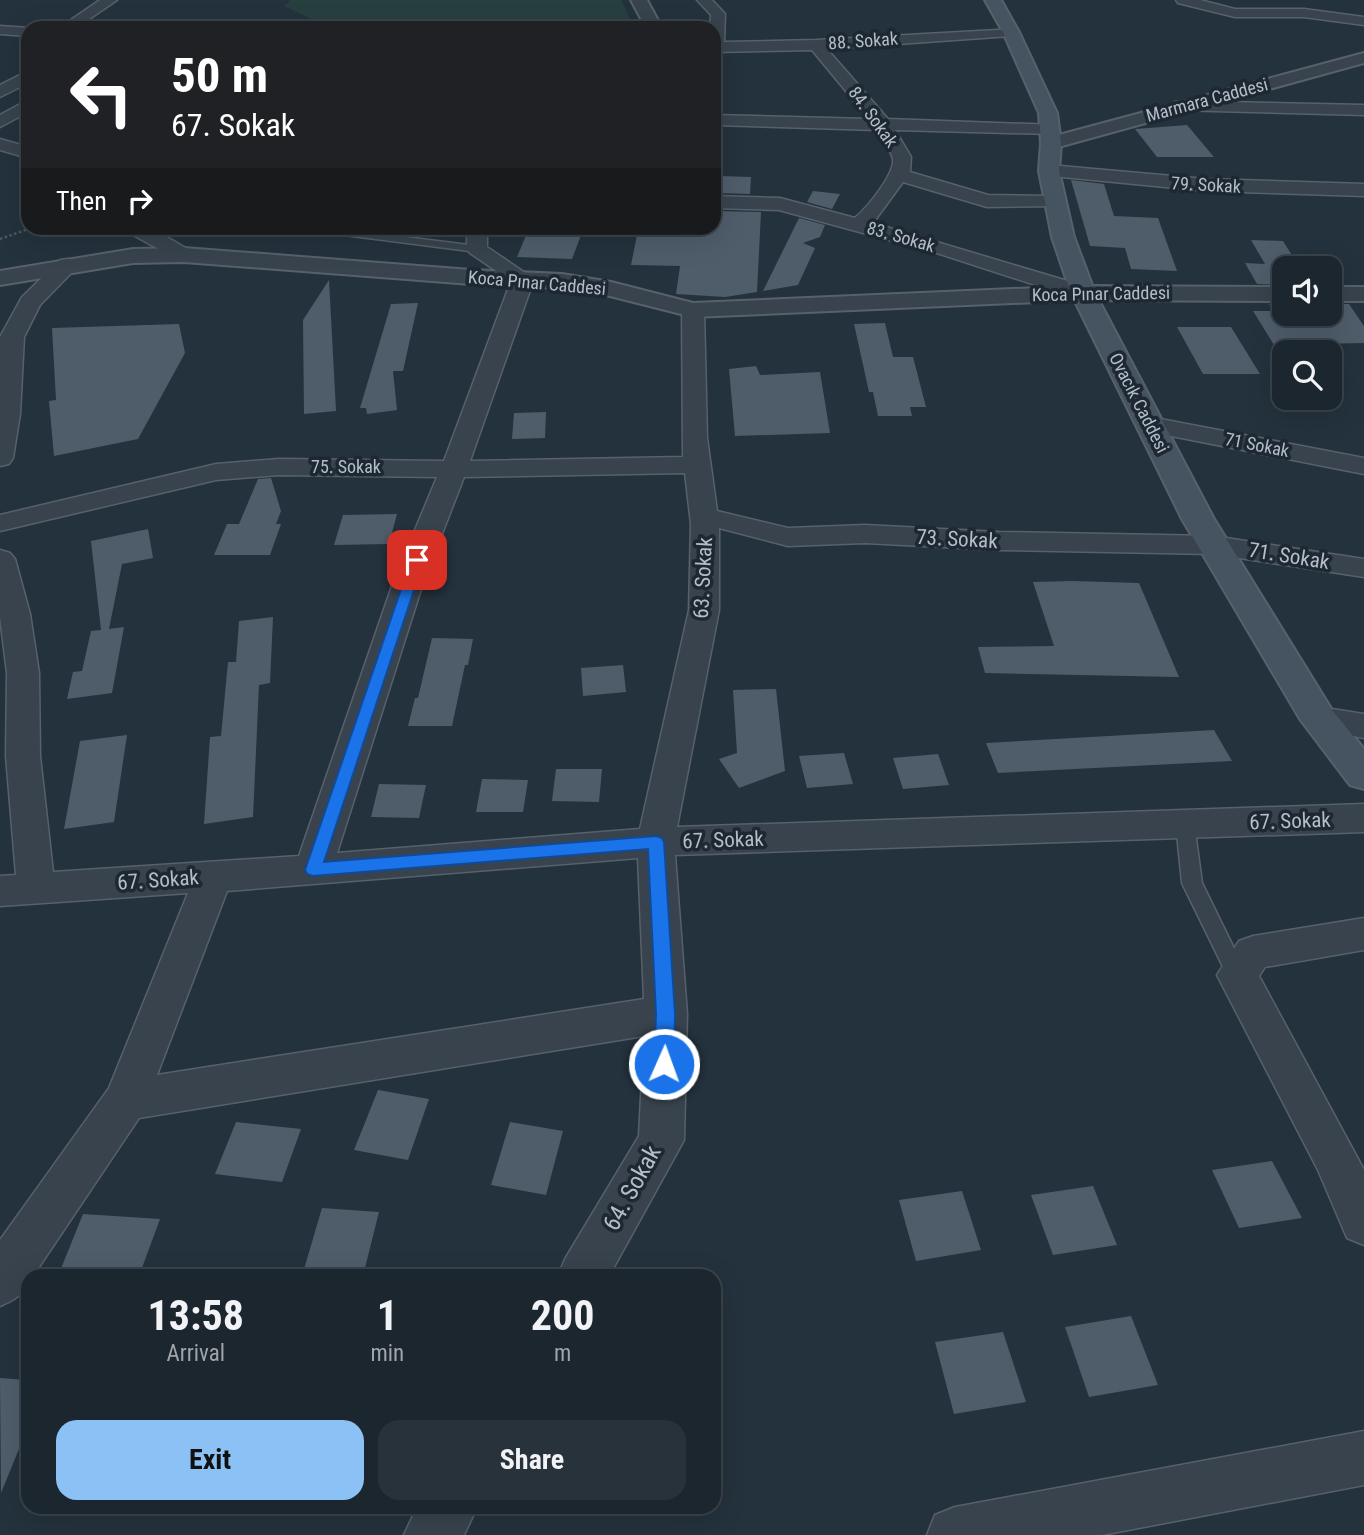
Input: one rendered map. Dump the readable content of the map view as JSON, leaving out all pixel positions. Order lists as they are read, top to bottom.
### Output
{
  "streets": {
    "main road": ["Ovacık Caddesi"],
    "street": [
      "88. Sokak",
      "Marmara Caddesi",
      "84. Sokak",
      "79. Sokak",
      "83. Sokak",
      "Koca Pınar Caddesi",
      "71 Sokak",
      "75. Sokak",
      "73. Sokak",
      "71. Sokak",
      "63. Sokak",
      "67. Sokak",
      "64. Sokak"
    ]
  },
  "crossings": [
    ["88. Sokak", "84. Sokak"],
    ["88. Sokak", "Ovacık Caddesi"],
    ["Marmara Caddesi", "Ovacık Caddesi"],
    ["84. Sokak", "83. Sokak"],
    ["79. Sokak", "Ovacık Caddesi"],
    ["83. Sokak", "Koca Pınar Caddesi"],
    ["83. Sokak", "Ovacık Caddesi"],
    ["Koca Pınar Caddesi", "Ovacık Caddesi"],
    ["Koca Pınar Caddesi", "63. Sokak"],
    ["Ovacık Caddesi", "71 Sokak"],
    ["Ovacık Caddesi", "73. Sokak"],
    ["Ovacık Caddesi", "71. Sokak"],
    ["75. Sokak", "63. Sokak"],
    ["73. Sokak", "71. Sokak"],
    ["73. Sokak", "63. Sokak"],
    ["63. Sokak", "67. Sokak"],
    ["63. Sokak", "64. Sokak"],
    ["67. Sokak", "64. Sokak"]
  ],
  "page": {
    "turn": ["50 m", "67. Sokak"],
    "then": "Then",
    "eta": [
      "13:58",
      "Arrival",
      "1",
      "min",
      "200",
      "m"
    ],
    "buttons": ["Exit", "Share"]
  }
}
